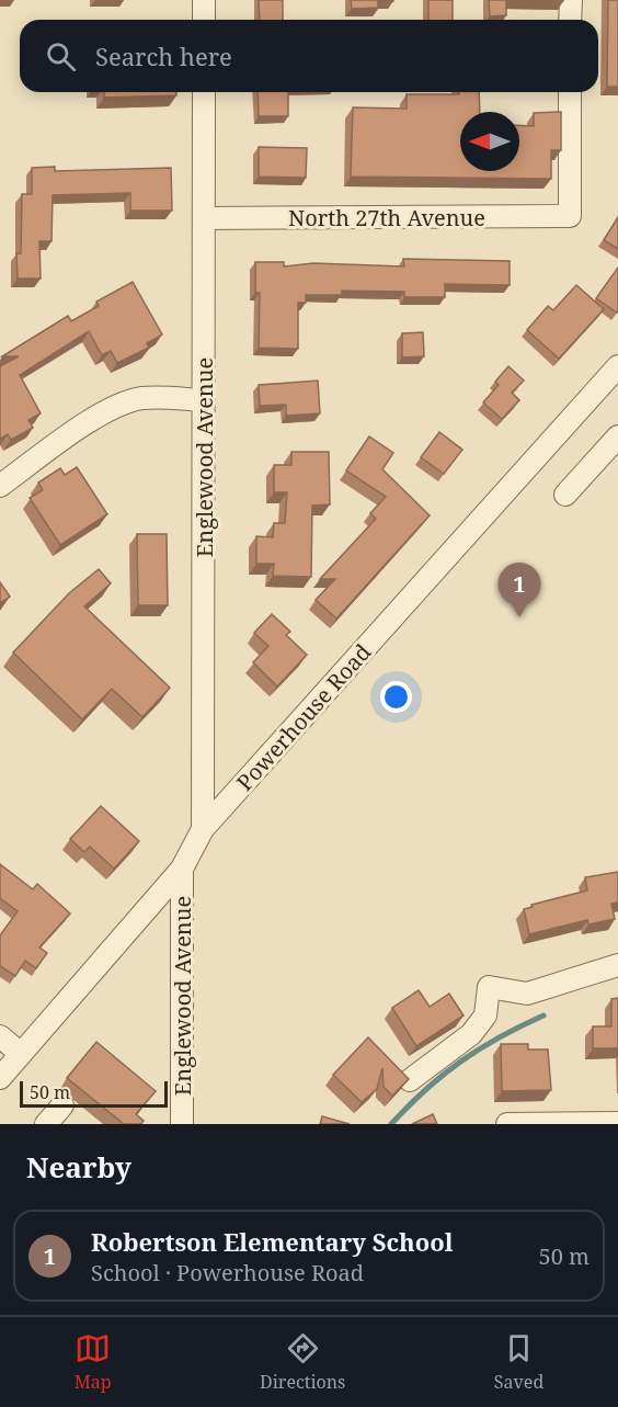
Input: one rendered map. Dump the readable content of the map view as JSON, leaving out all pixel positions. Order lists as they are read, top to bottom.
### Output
{
  "streets": {
    "street": ["North 27th Avenue", "Englewood Avenue", "Powerhouse Road"]
  },
  "crossings": [
    ["North 27th Avenue", "Englewood Avenue"],
    ["Englewood Avenue", "Powerhouse Road"]
  ],
  "scale_bar": "50 m",
  "north": "left",
  "page": {
    "search": "Search here",
    "pins": "1",
    "scale": "50 m",
    "heading": "Nearby",
    "list": [
      {
        "mark": "1",
        "name": "Robertson Elementary School",
        "note": "School · Powerhouse Road",
        "value": "50 m"
      }
    ],
    "nav": ["Map", "Directions", "Saved"]
  }
}
